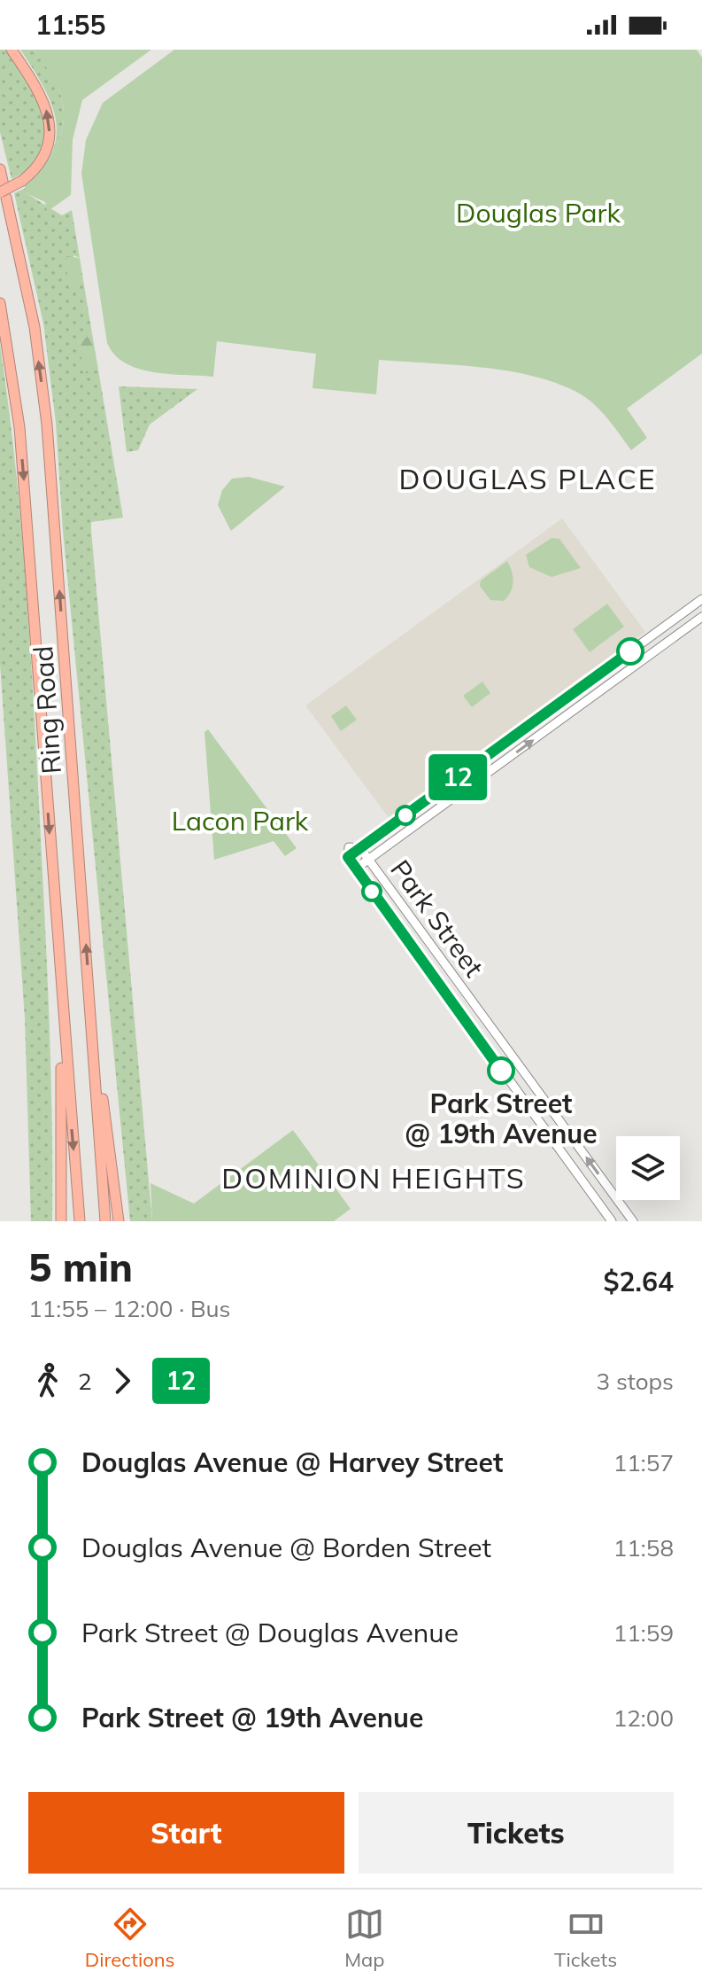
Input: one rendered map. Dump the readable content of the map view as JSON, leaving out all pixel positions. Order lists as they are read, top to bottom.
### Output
{
  "streets": {
    "highway": ["Ring Road"],
    "street": ["Park Street"]
  },
  "districts": ["DOUGLAS PLACE", "DOMINION HEIGHTS"],
  "parks": ["Douglas Park", "Lacon Park"],
  "places": ["Park Street @ 19th Avenue"],
  "lines": ["bus line 12"],
  "page": {
    "status": "11:55",
    "on_map": "12",
    "heading": ["5 min", "11:55 – 12:00 · Bus", "$2.64"],
    "legs": ["2", "12", "3 stops"],
    "list": [
      {
        "name": "Douglas Avenue @ Harvey Street",
        "value": "11:57"
      },
      {
        "name": "Douglas Avenue @ Borden Street",
        "value": "11:58"
      },
      {
        "name": "Park Street @ Douglas Avenue",
        "value": "11:59"
      },
      {
        "name": "Park Street @ 19th Avenue",
        "value": "12:00"
      }
    ],
    "buttons": ["Start", "Tickets"],
    "tabs": ["Directions", "Map", "Tickets"]
  }
}
